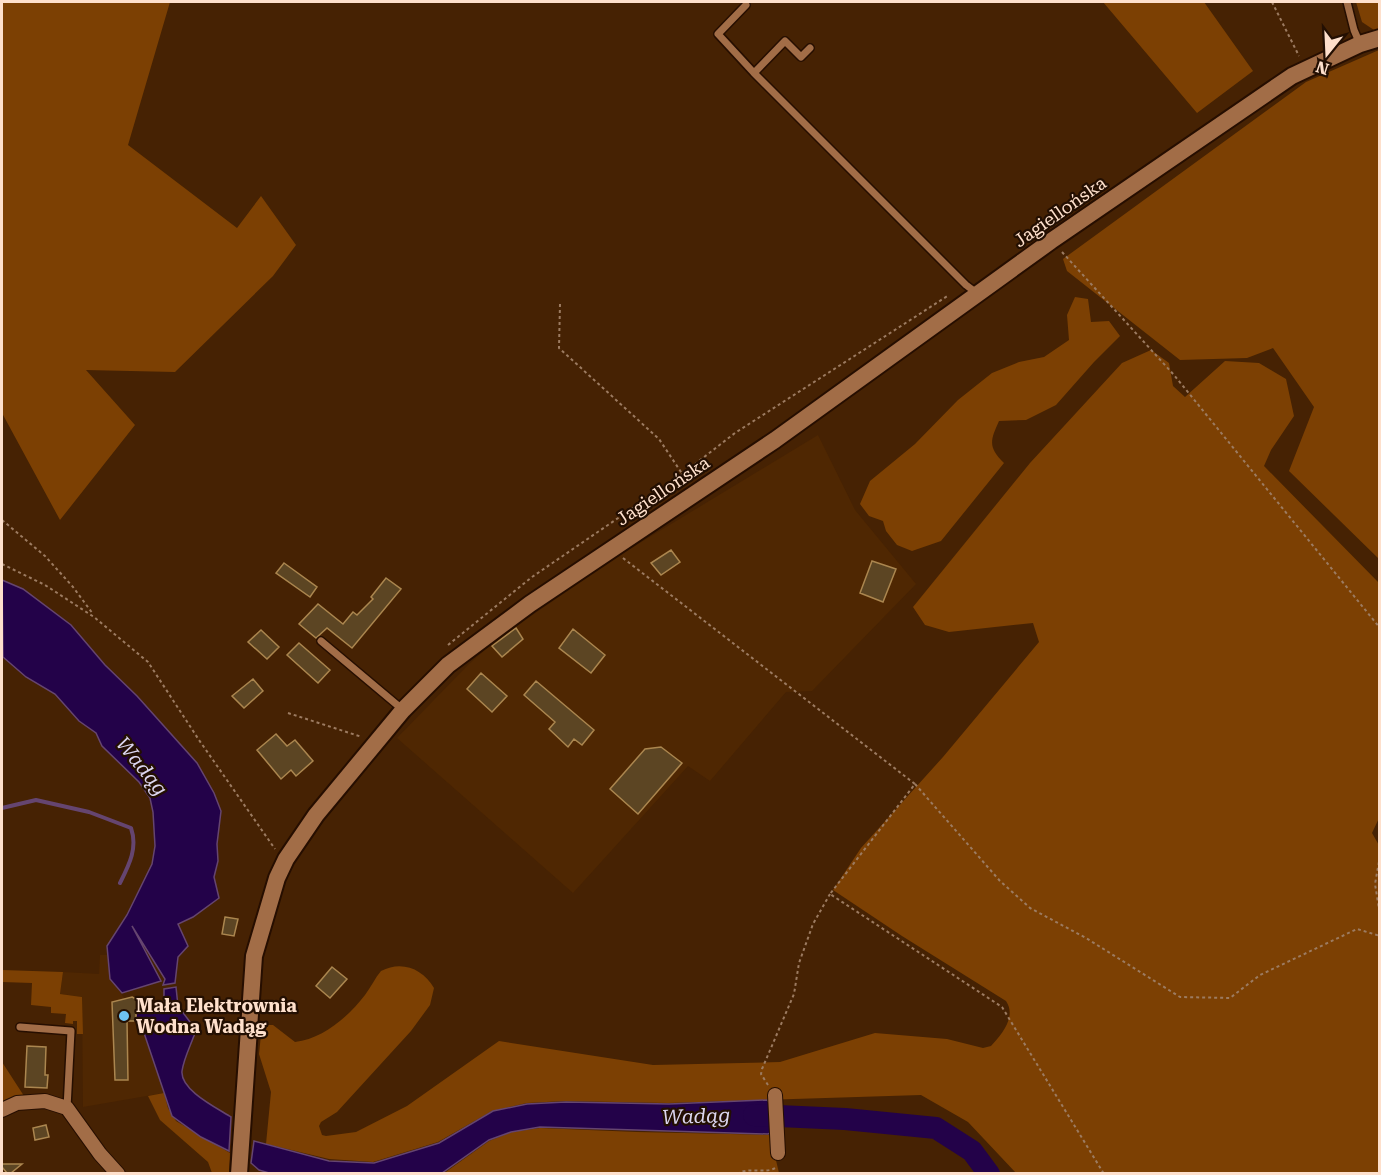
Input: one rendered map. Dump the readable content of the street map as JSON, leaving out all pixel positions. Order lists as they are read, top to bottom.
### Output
{
  "streets": {
    "street": ["Jagiellońska"]
  },
  "water": ["Wadąg"],
  "places": ["Mała Elektrownia Wodna Wadąg"],
  "north": "bottom"
}
